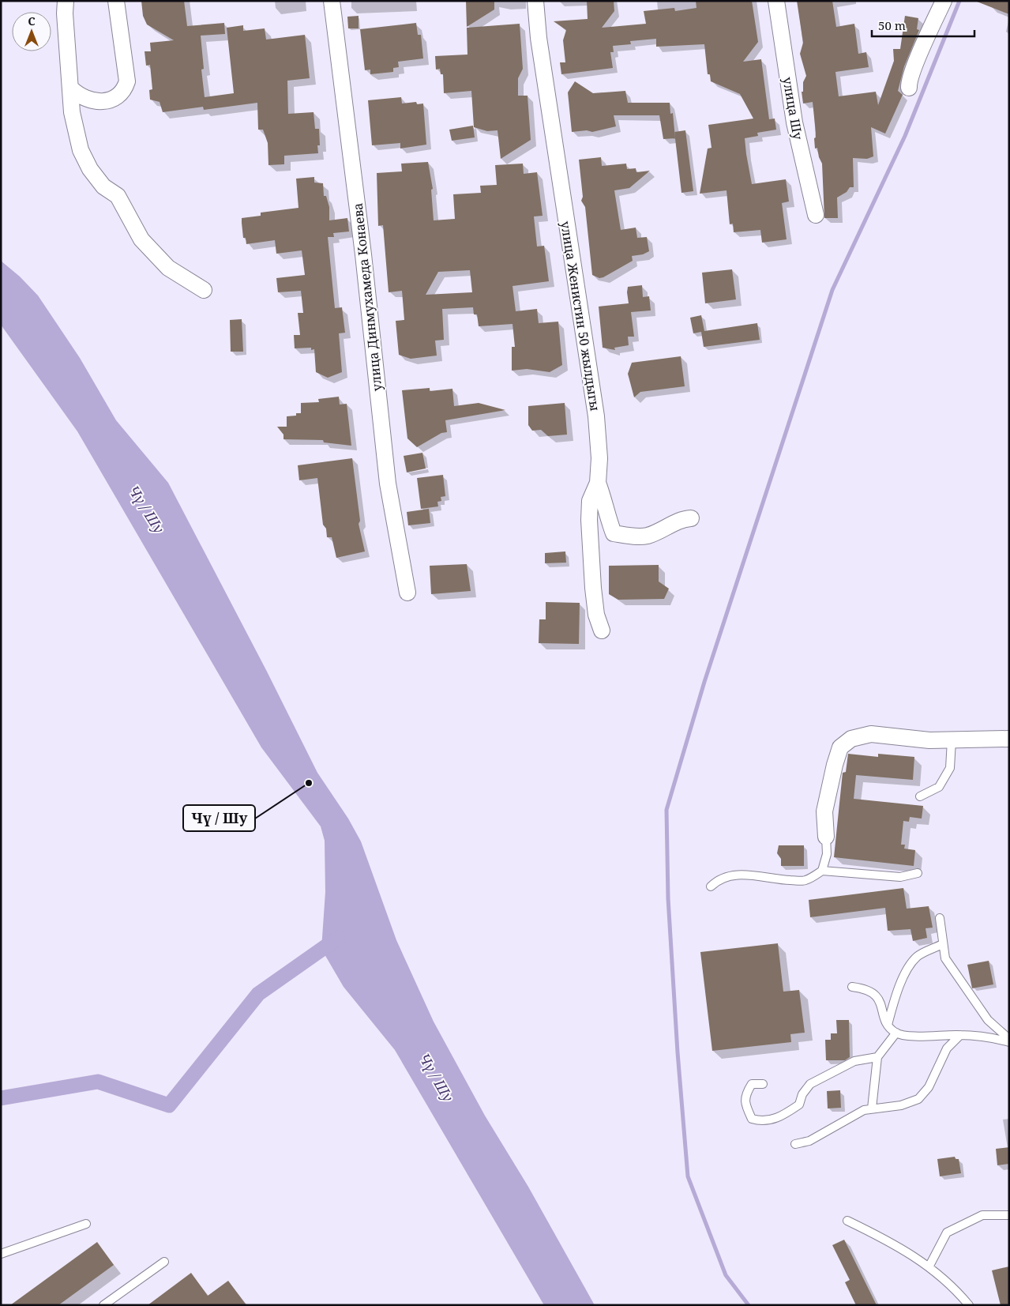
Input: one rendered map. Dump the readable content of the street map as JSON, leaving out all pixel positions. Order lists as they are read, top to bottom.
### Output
{
  "streets": {
    "street": ["улица Шу", "улица Динмухамеда Конаева", "улица Женистин 50 жылдыгы"]
  },
  "water": ["Чү / Шу"],
  "places": ["Чү / Шу"],
  "scale_bar": "50 m",
  "north": "top"
}
